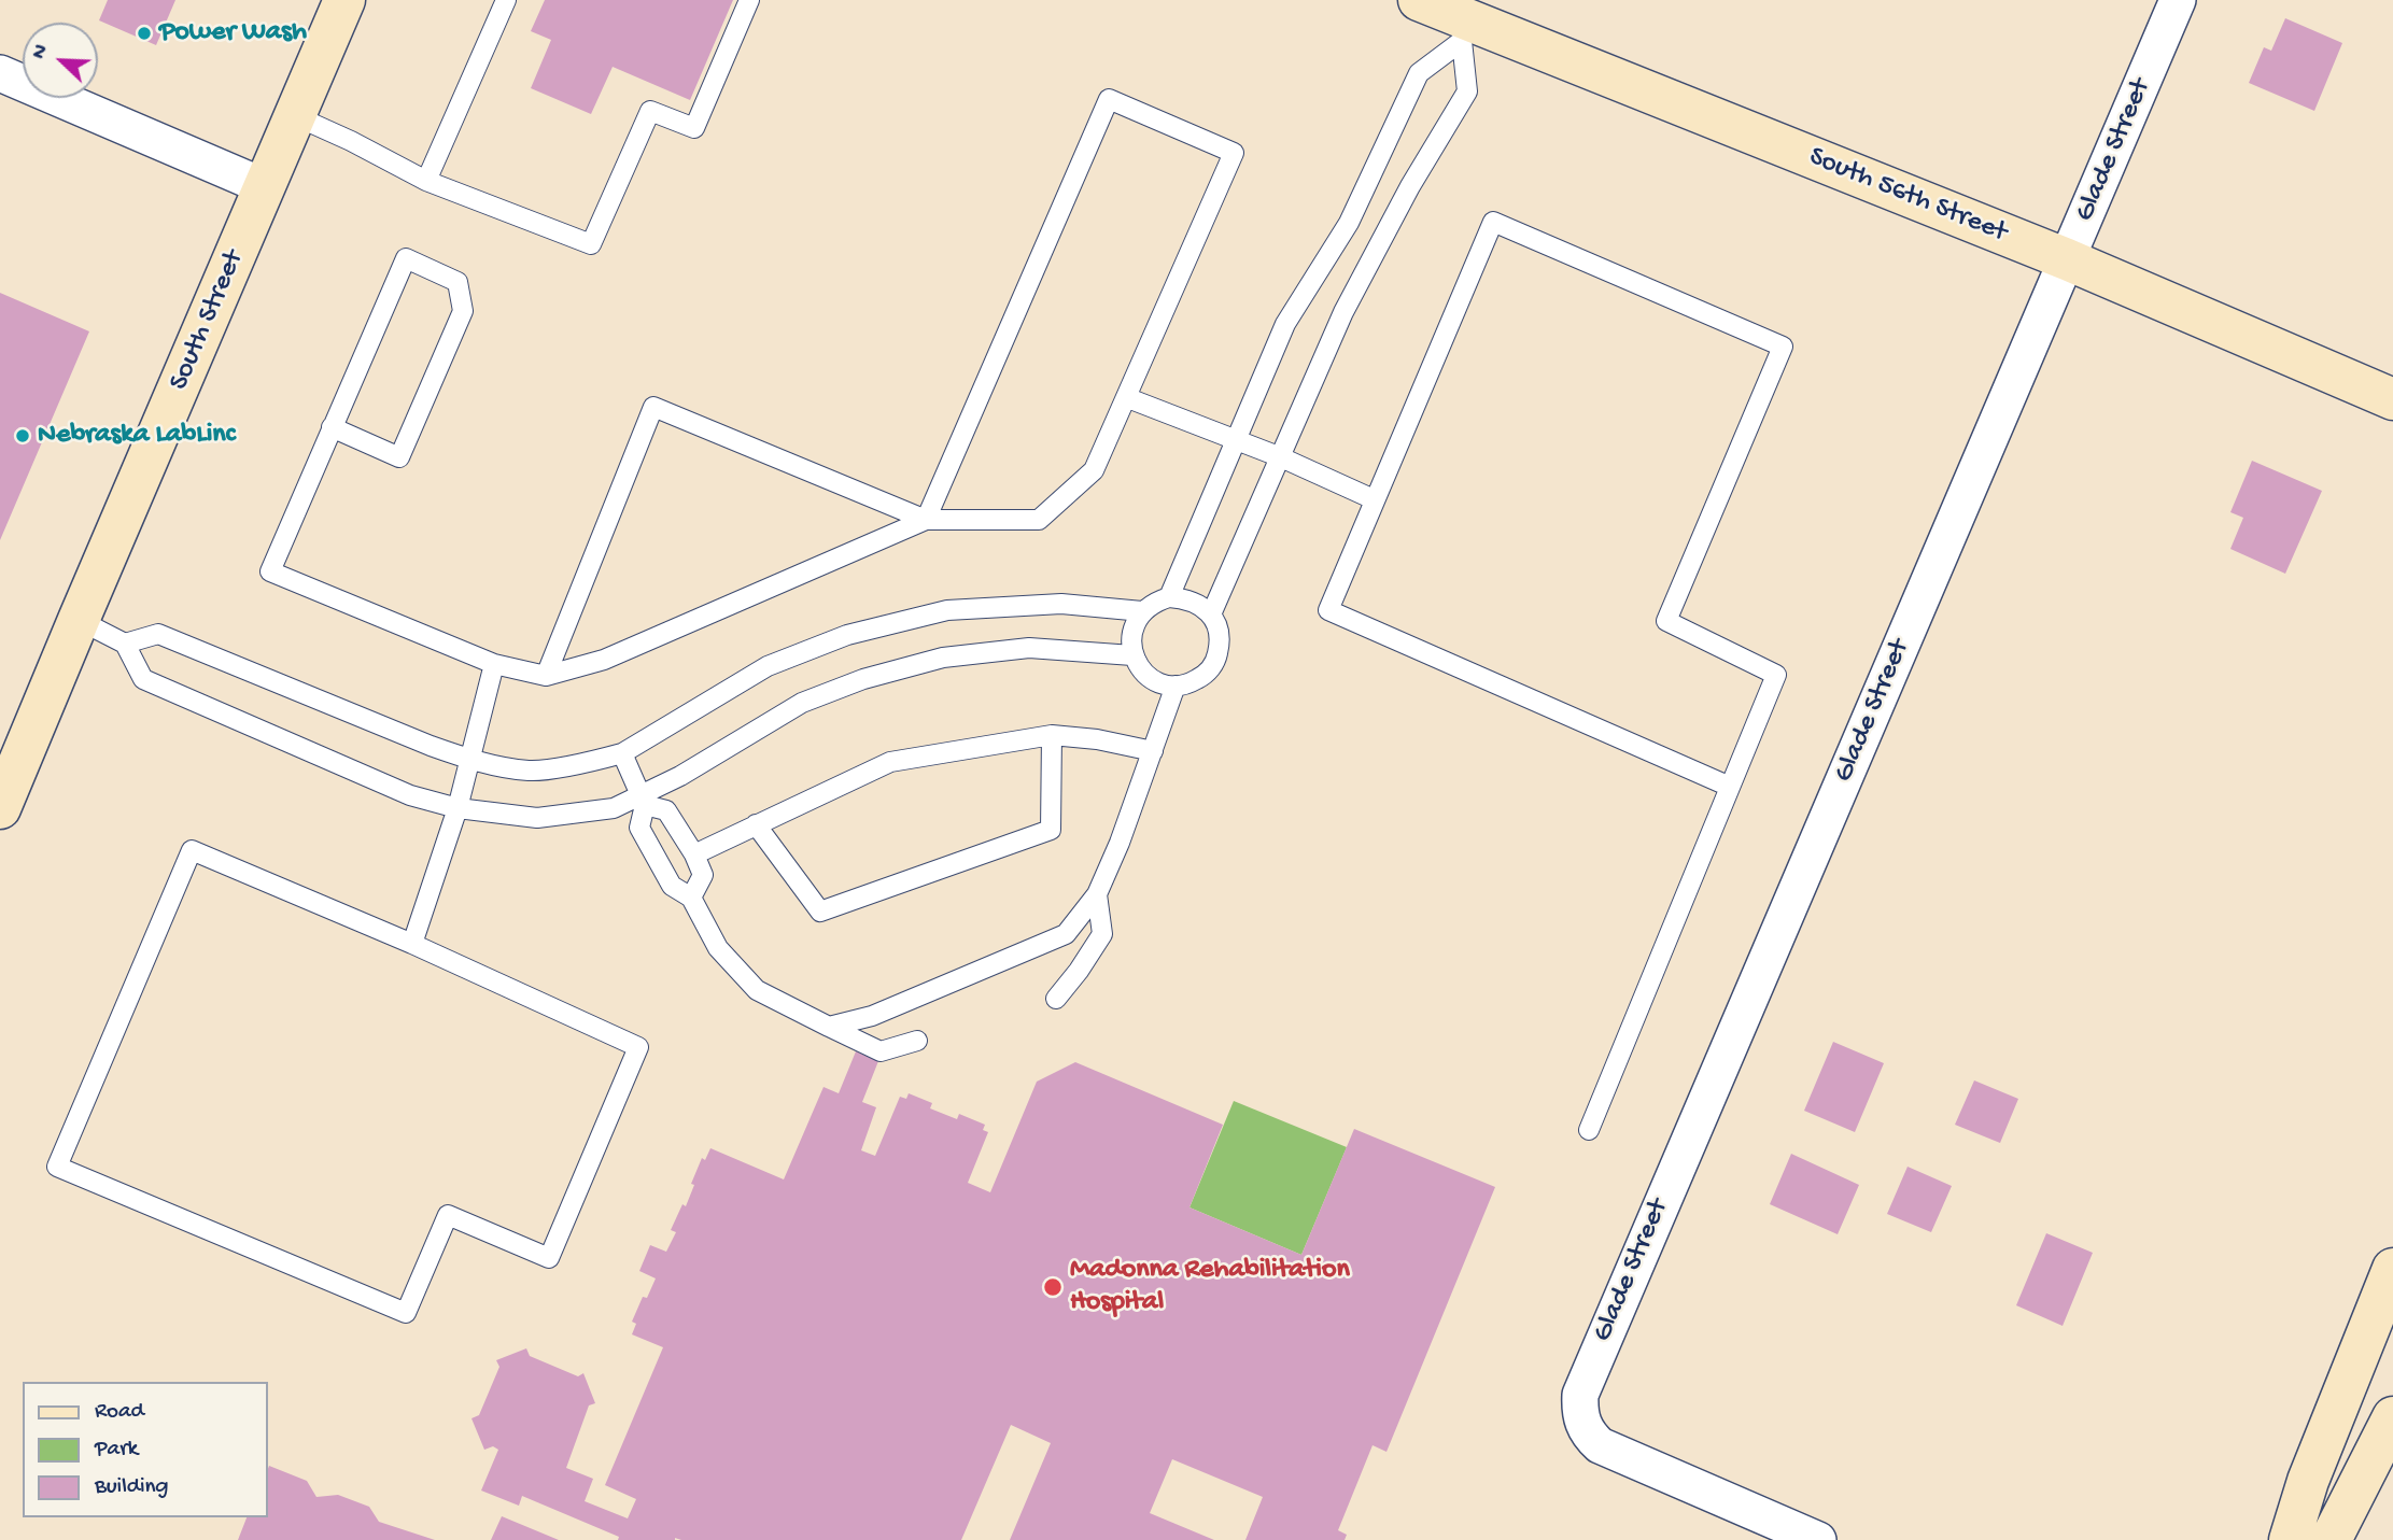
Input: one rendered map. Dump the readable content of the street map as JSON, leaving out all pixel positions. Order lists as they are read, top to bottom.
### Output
{
  "streets": {
    "main road": ["South 56th Street", "South Street"],
    "street": ["Glade Street"]
  },
  "crossings": [
    ["Glade Street", "South 56th Street"]
  ],
  "places": ["Power Wash", "Nebraska LabLinc", "Madonna Rehabilitation Hospital"],
  "legend": ["Road", "Park", "Building"],
  "north": "top left"
}
